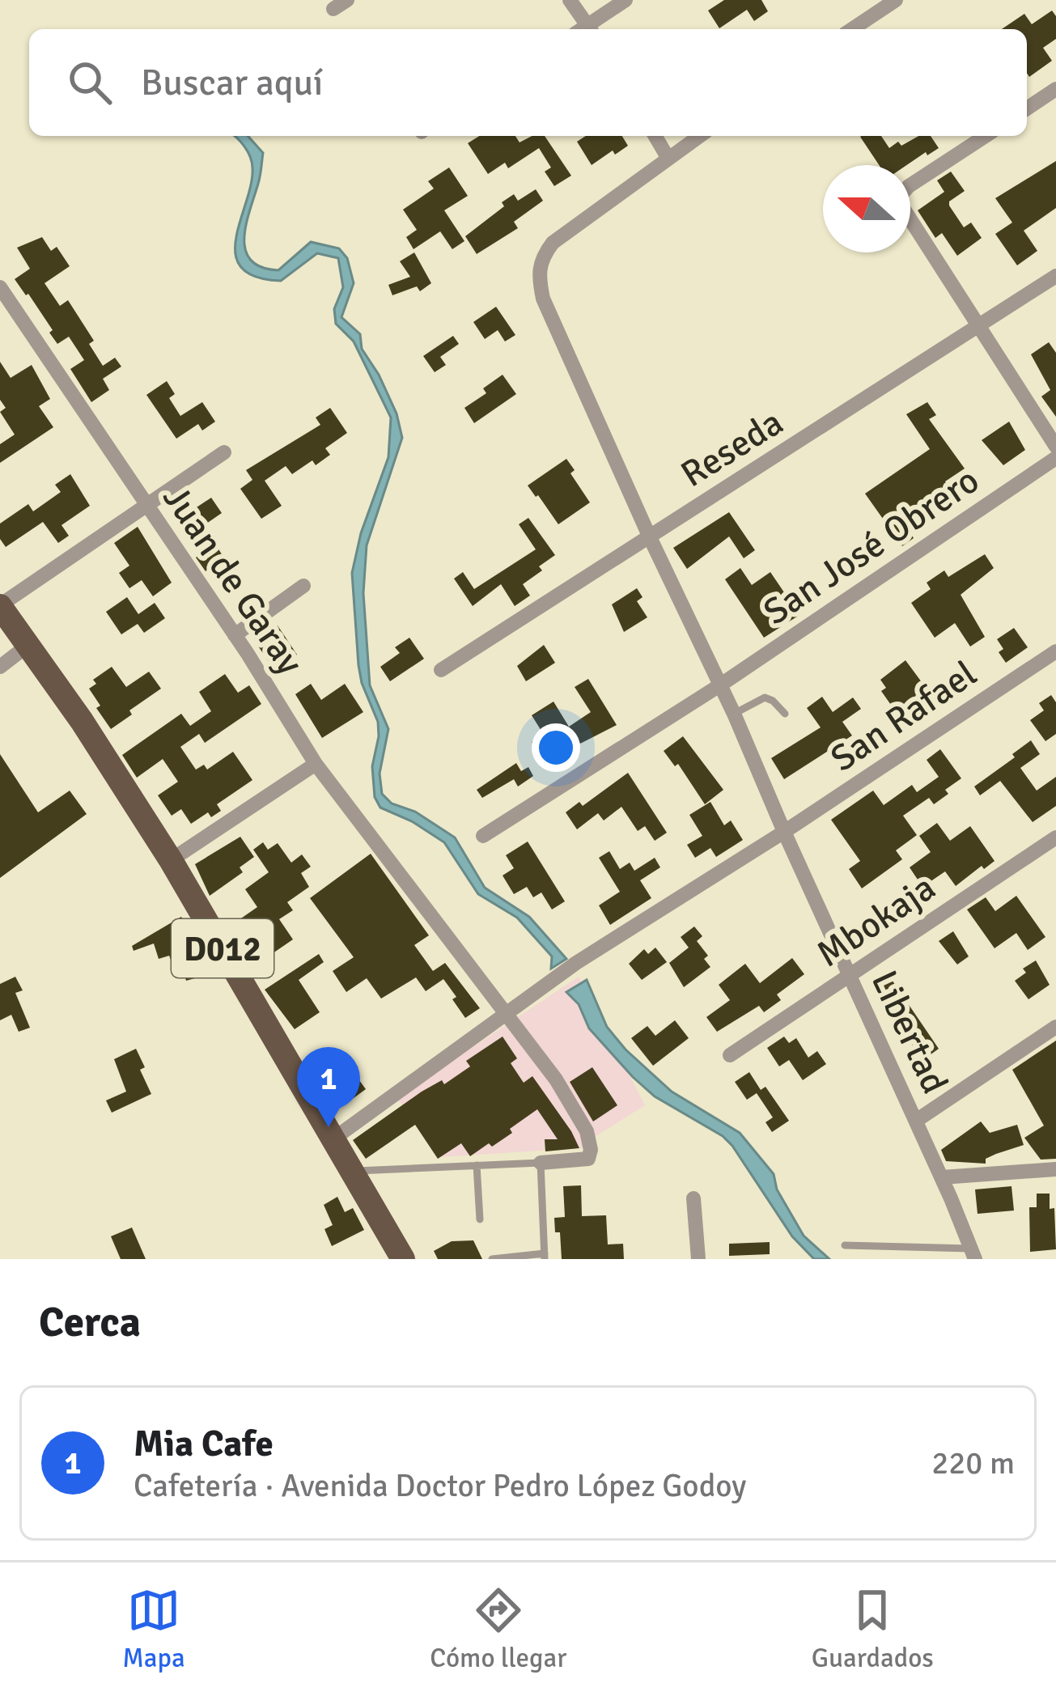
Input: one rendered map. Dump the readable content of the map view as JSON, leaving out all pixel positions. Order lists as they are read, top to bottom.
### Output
{
  "streets": {
    "main road": ["D012"],
    "street": [
      "Reseda",
      "San José Obrero",
      "Juan de Garay",
      "San Rafael",
      "Mbokaja",
      "Libertad"
    ]
  },
  "crossings": [
    ["Reseda", "Libertad"],
    ["San José Obrero", "Libertad"],
    ["Juan de Garay", "San Rafael"],
    ["San Rafael", "D012"],
    ["San Rafael", "Libertad"],
    ["Mbokaja", "Libertad"]
  ],
  "north": "left",
  "page": {
    "search": "Buscar aquí",
    "pins": "1",
    "heading": "Cerca",
    "list": [
      {
        "mark": "1",
        "name": "Mia Cafe",
        "note": "Cafetería · Avenida Doctor Pedro López Godoy",
        "value": "220 m"
      }
    ],
    "nav": ["Mapa", "Cómo llegar", "Guardados"]
  }
}
